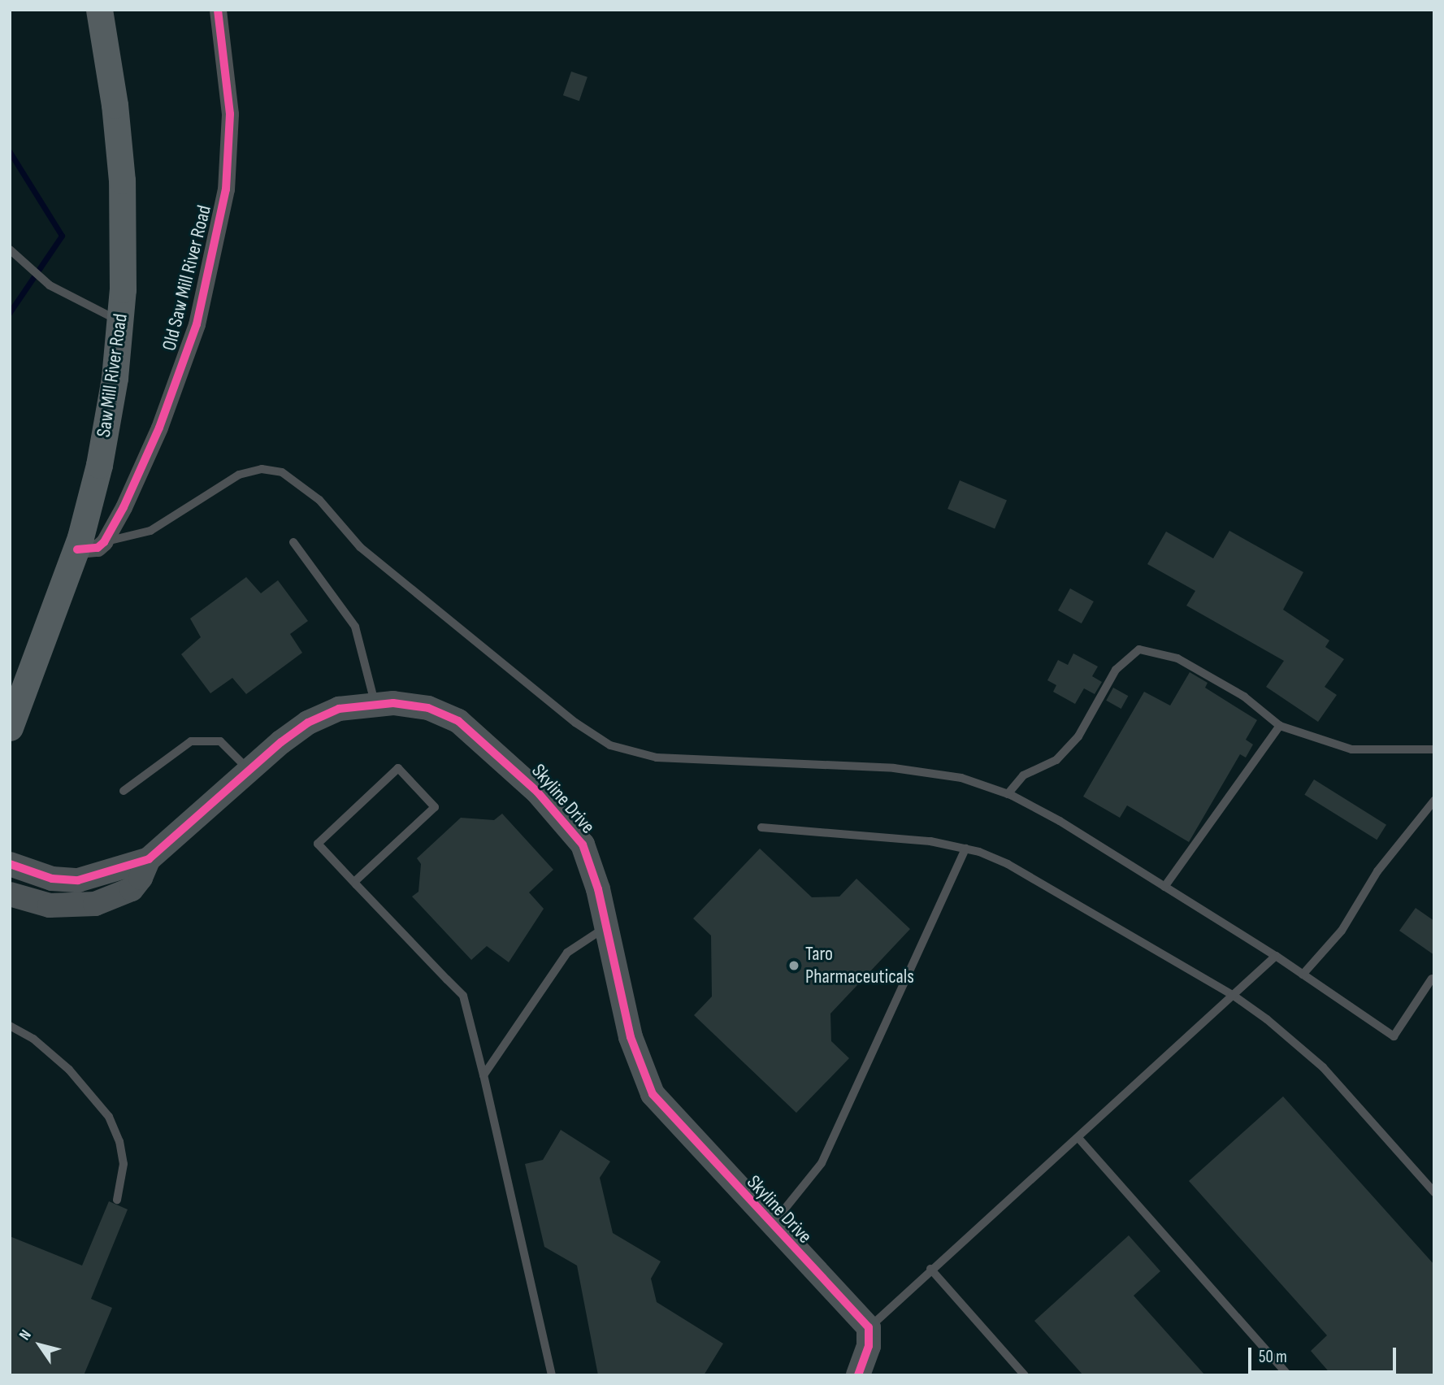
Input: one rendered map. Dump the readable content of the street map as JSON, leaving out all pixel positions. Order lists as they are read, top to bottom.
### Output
{
  "streets": {
    "main road": ["Saw Mill River Road"],
    "street": ["Old Saw Mill River Road", "Skyline Drive"]
  },
  "places": ["Taro Pharmaceuticals"],
  "scale_bar": "50 m",
  "north": "top left"
}
